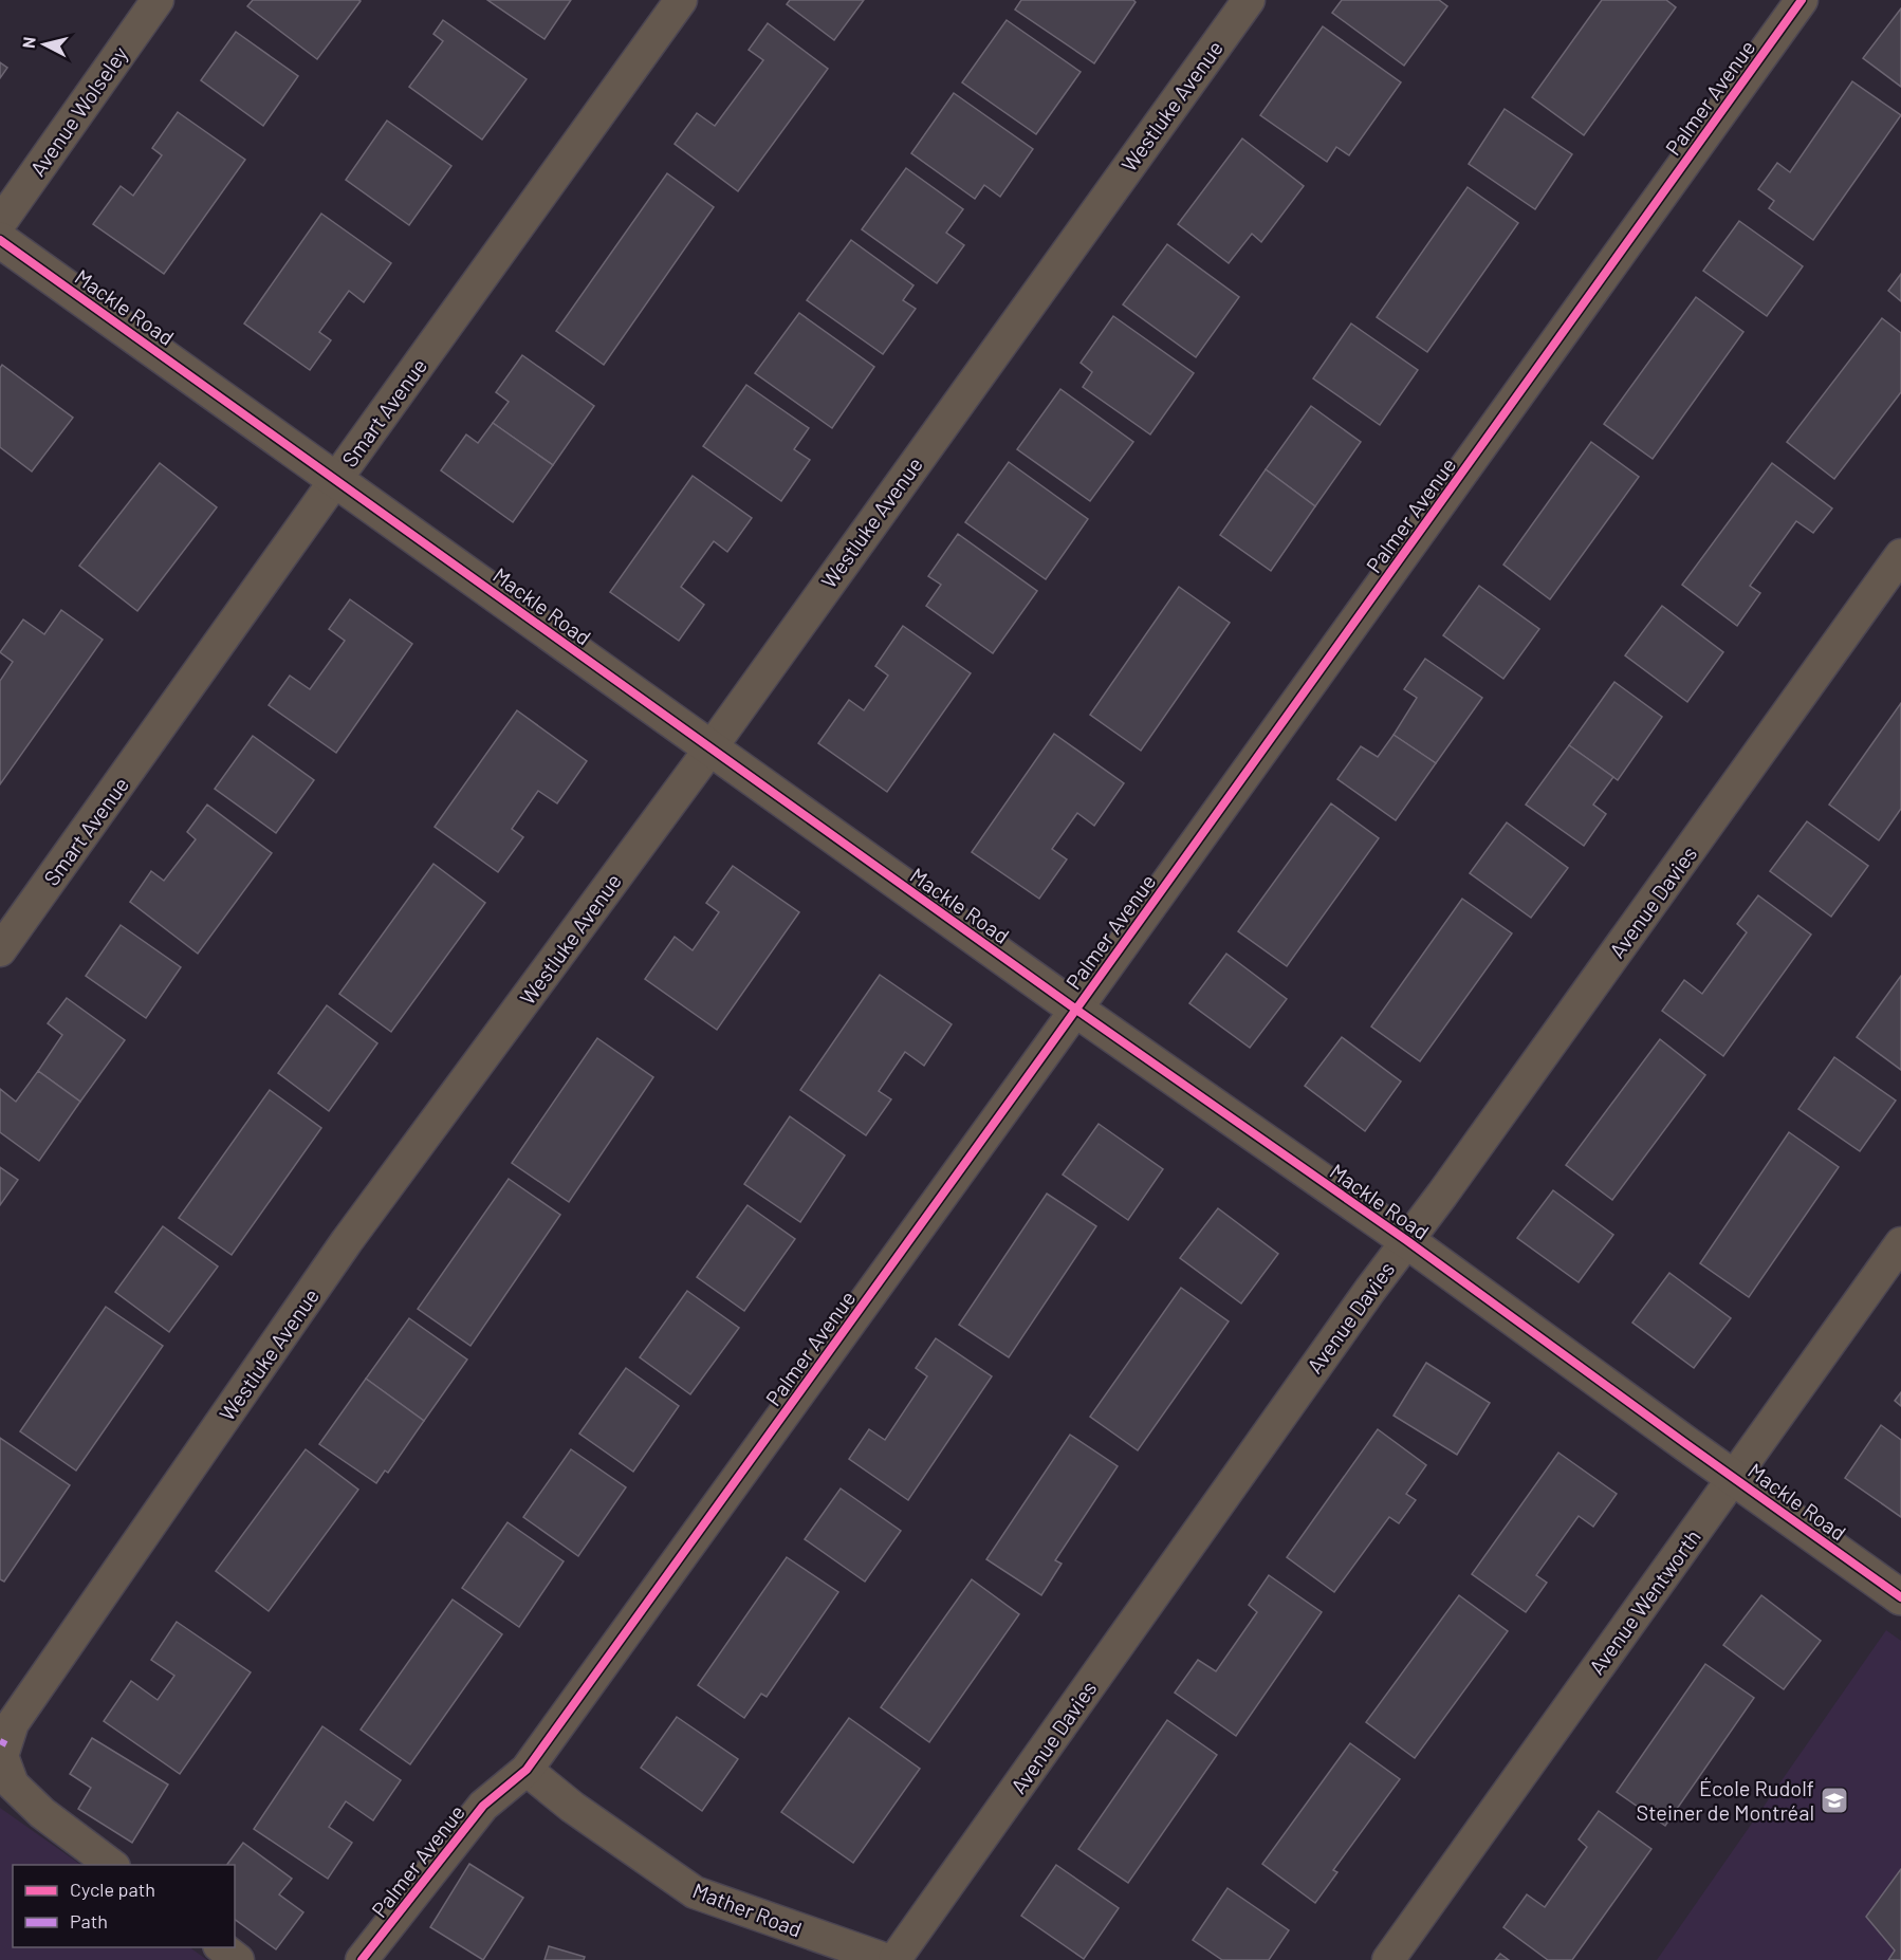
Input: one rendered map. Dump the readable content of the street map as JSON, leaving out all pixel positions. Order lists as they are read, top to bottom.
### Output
{
  "streets": {
    "street": [
      "Palmer Avenue",
      "Westluke Avenue",
      "Avenue Wolseley",
      "Mackle Road",
      "Smart Avenue",
      "Avenue Davies",
      "Avenue Wentworth",
      "Mather Road"
    ]
  },
  "crossings": [
    ["Palmer Avenue", "Mackle Road"],
    ["Palmer Avenue", "Mather Road"],
    ["Westluke Avenue", "Mackle Road"],
    ["Mackle Road", "Smart Avenue"],
    ["Mackle Road", "Avenue Davies"],
    ["Mackle Road", "Avenue Wentworth"]
  ],
  "places": {
    "school or university": ["École Rudolf Steiner de Montréal"]
  },
  "legend": ["Cycle path", "Path"],
  "north": "left"
}
